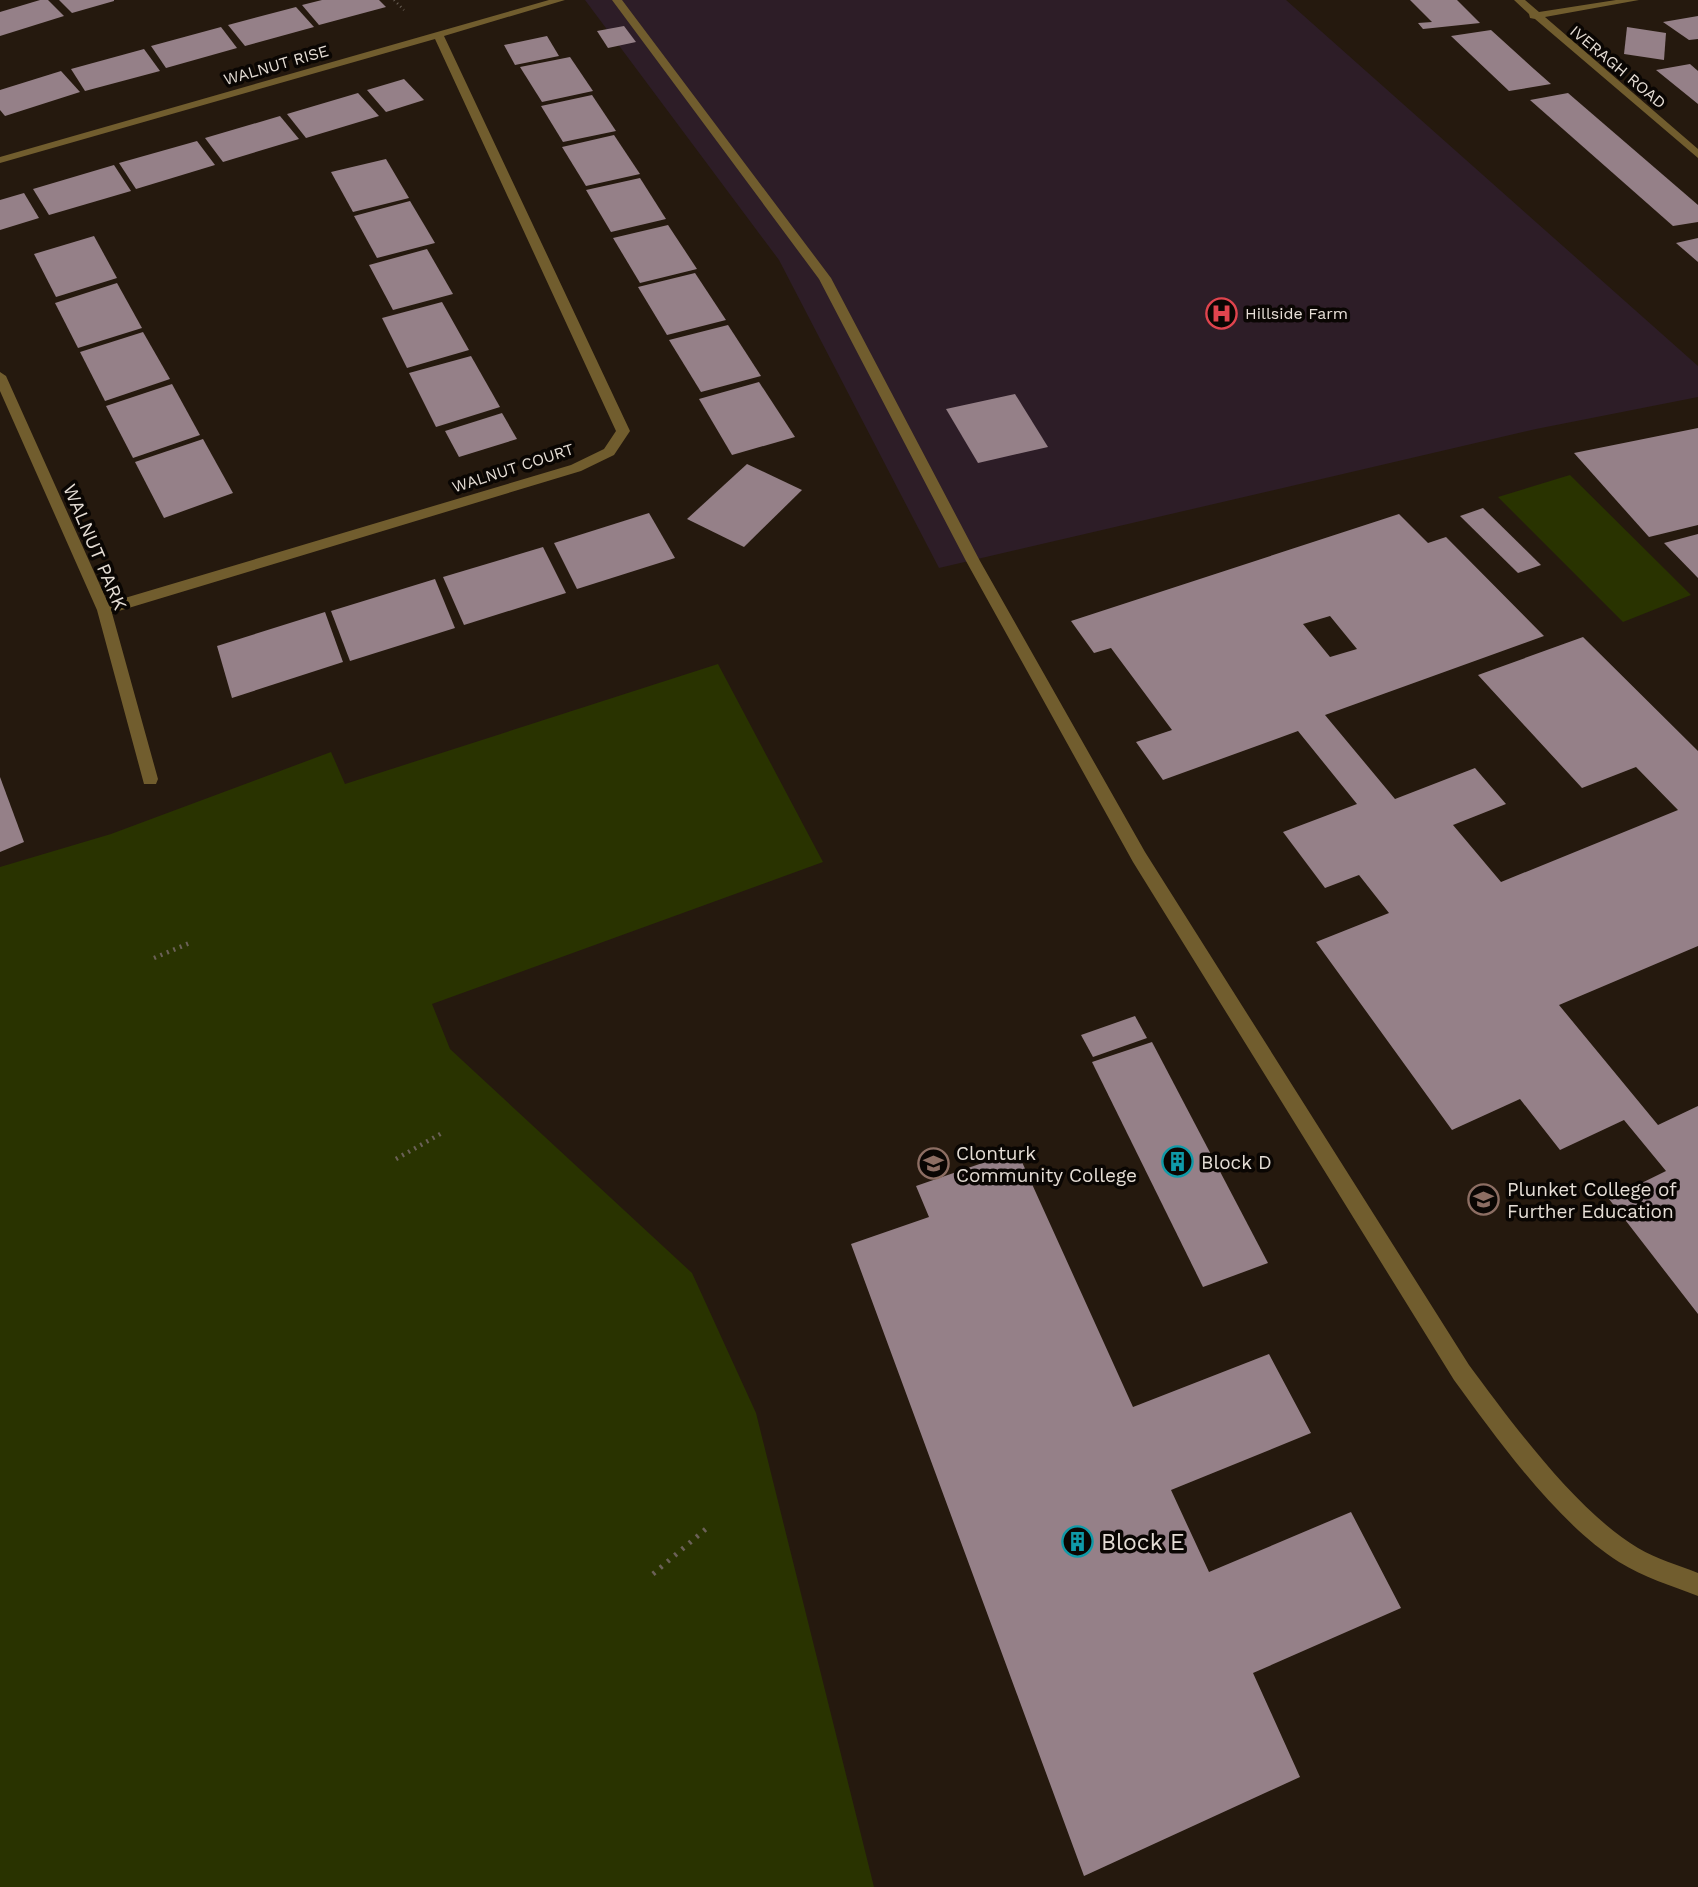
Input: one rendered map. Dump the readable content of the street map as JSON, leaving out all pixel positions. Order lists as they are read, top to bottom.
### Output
{
  "streets": {
    "street": [
      "WALNUT RISE",
      "IVERAGH ROAD",
      "WALNUT COURT",
      "WALNUT PARK"
    ]
  },
  "crossings": [
    ["WALNUT RISE", "WALNUT COURT"],
    ["WALNUT COURT", "WALNUT PARK"]
  ],
  "places": {
    "hospital": ["Hillside Farm"],
    "building": ["Block D", "Block E"],
    "school or university": ["Clonturk Community College", "Plunket College of Further Education"]
  }
}
